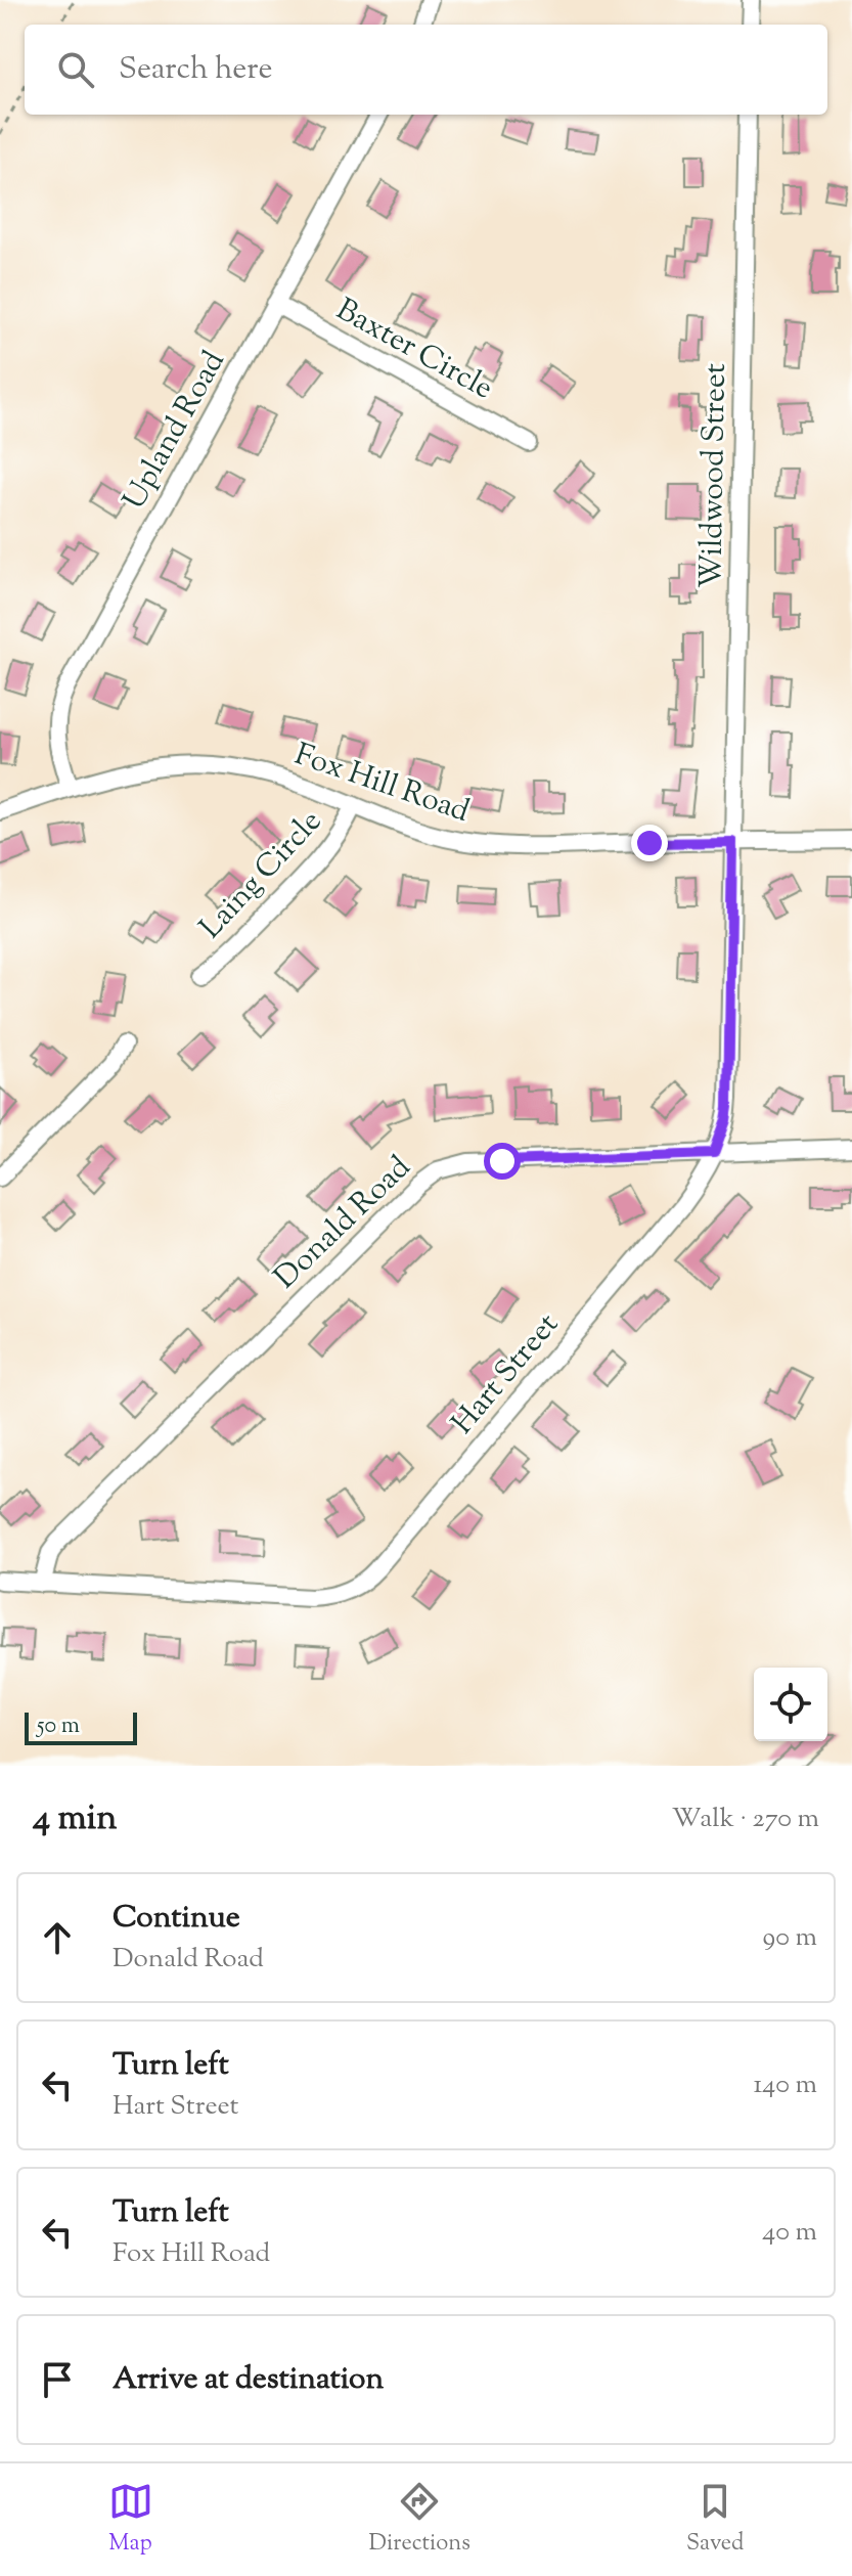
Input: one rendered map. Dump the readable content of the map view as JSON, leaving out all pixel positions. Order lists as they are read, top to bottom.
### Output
{
  "streets": {
    "street": [
      "Baxter Circle",
      "Upland Road",
      "Wildwood Street",
      "Fox Hill Road",
      "Laing Circle",
      "Donald Road",
      "Hart Street"
    ]
  },
  "crossings": [
    ["Baxter Circle", "Upland Road"],
    ["Upland Road", "Fox Hill Road"],
    ["Wildwood Street", "Fox Hill Road"],
    ["Wildwood Street", "Hart Street"],
    ["Fox Hill Road", "Laing Circle"],
    ["Fox Hill Road", "Hart Street"],
    ["Donald Road", "Hart Street"]
  ],
  "scale_bar": "50 m",
  "page": {
    "search": "Search here",
    "scale": "50 m",
    "heading": ["4 min", "Walk · 270 m"],
    "list": [
      ["Continue", "Donald Road", "90 m"],
      ["Turn left", "Hart Street", "140 m"],
      ["Turn left", "Fox Hill Road", "40 m"],
      "Arrive at destination"
    ],
    "nav": ["Map", "Directions", "Saved"]
  }
}
